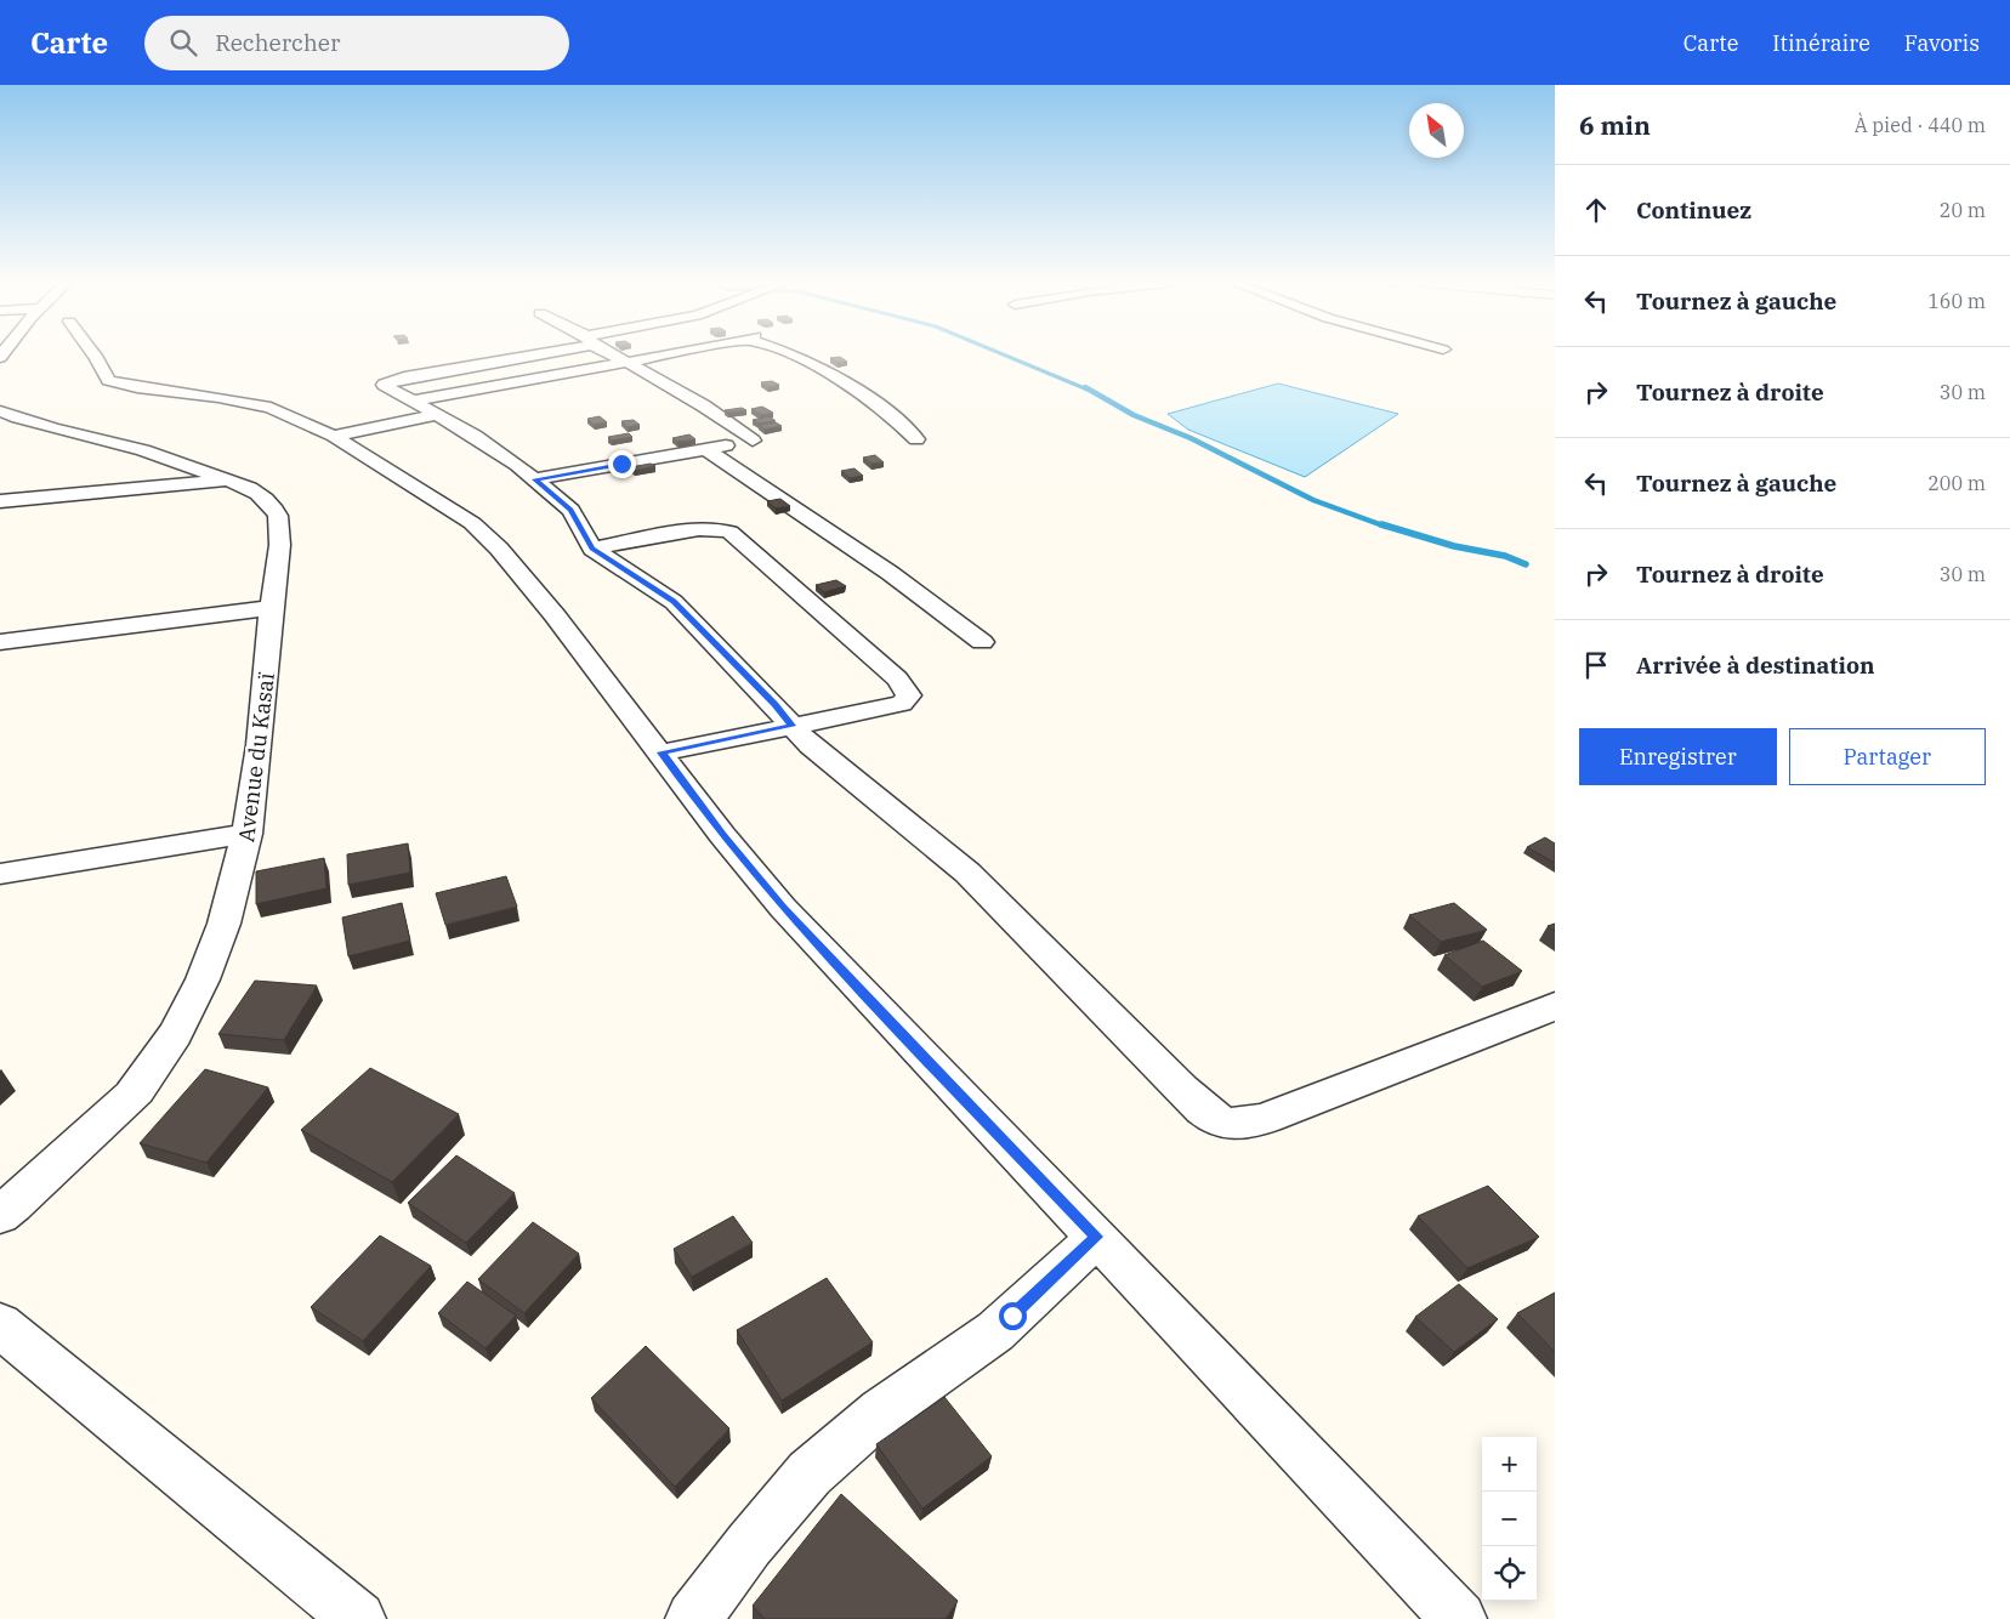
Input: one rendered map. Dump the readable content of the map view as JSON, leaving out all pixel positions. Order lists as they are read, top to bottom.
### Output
{
  "streets": {
    "street": ["Avenue du Kasaï"]
  },
  "north": "top left",
  "page": {
    "header": "Carte",
    "search": "Rechercher",
    "nav": ["Carte", "Itinéraire", "Favoris"],
    "heading": ["6 min", "À pied · 440 m"],
    "list": [
      ["Continuez", "20 m"],
      ["Tournez à gauche", "160 m"],
      ["Tournez à droite", "30 m"],
      ["Tournez à gauche", "200 m"],
      ["Tournez à droite", "30 m"],
      "Arrivée à destination"
    ],
    "buttons": ["Enregistrer", "Partager"],
    "map_buttons": ["+", "−"]
  }
}
